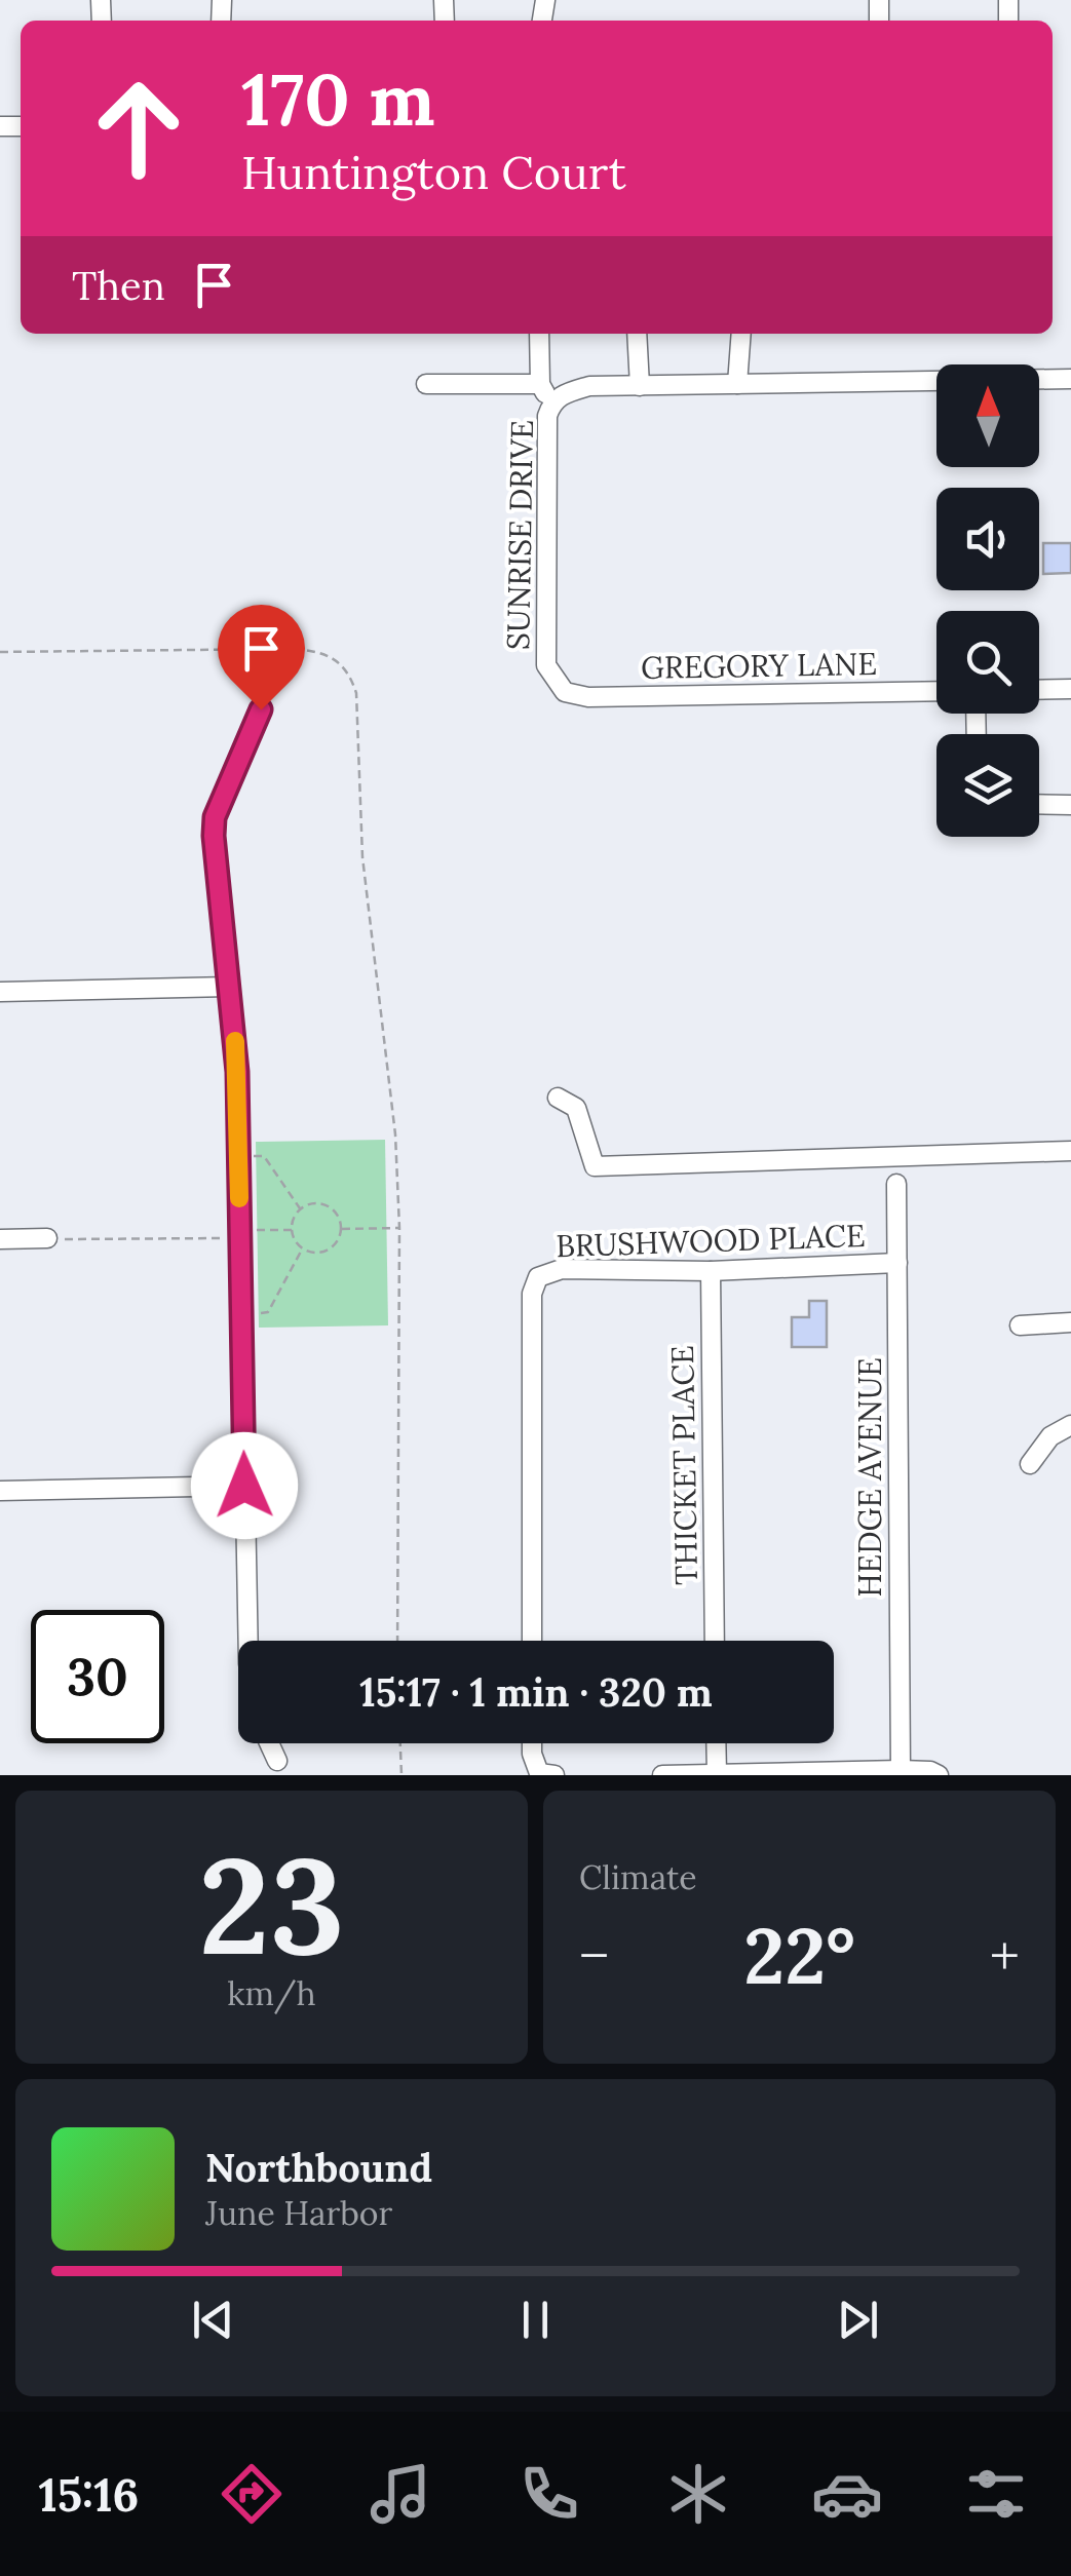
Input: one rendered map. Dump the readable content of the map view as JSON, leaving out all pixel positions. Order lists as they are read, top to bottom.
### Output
{
  "streets": {
    "street": [
      "SUNRISE DRIVE",
      "GREGORY LANE",
      "BRUSHWOOD PLACE",
      "THICKET PLACE",
      "HEDGE AVENUE"
    ]
  },
  "crossings": [
    ["SUNRISE DRIVE", "GREGORY LANE"],
    ["BRUSHWOOD PLACE", "THICKET PLACE"],
    ["BRUSHWOOD PLACE", "HEDGE AVENUE"]
  ],
  "north": "top",
  "page": {
    "turn": ["170 m", "Huntington Court"],
    "then": "Then",
    "limit": "30",
    "trip": "15:17 · 1 min · 320 m",
    "tile": [
      ["23", "km/h"],
      "Climate"
    ],
    "heat": ["−", "22°", "+"],
    "song": ["Northbound", "June Harbor"],
    "tabs": "15:16"
  }
}
